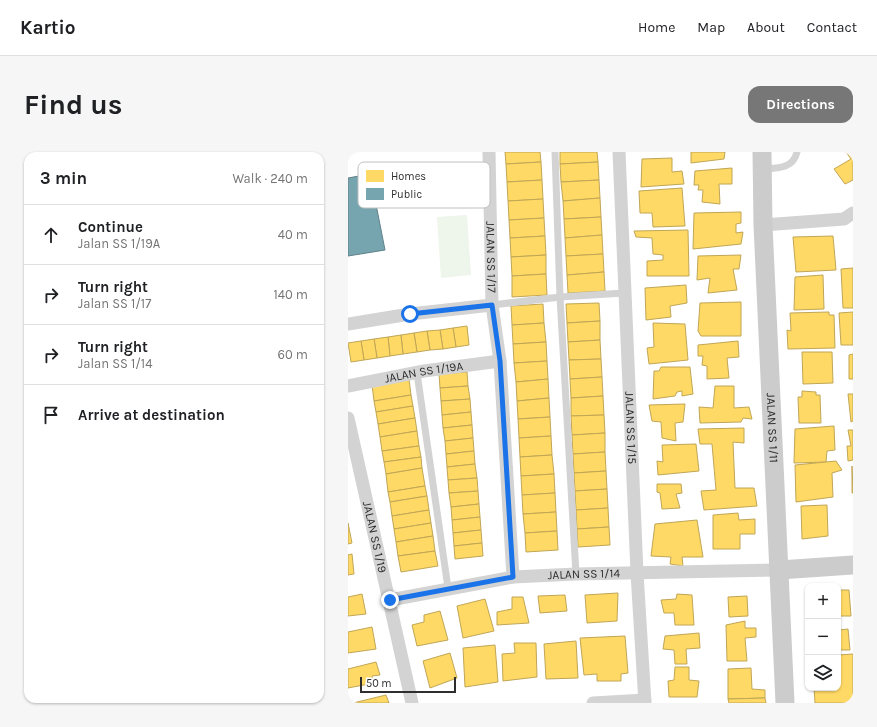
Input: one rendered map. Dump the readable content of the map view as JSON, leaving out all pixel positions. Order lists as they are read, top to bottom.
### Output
{
  "streets": {
    "street": [
      "JALAN SS 1/17",
      "JALAN SS 1/19A",
      "JALAN SS 1/15",
      "JALAN SS 1/11",
      "JALAN SS 1/19",
      "JALAN SS 1/14"
    ]
  },
  "crossings": [
    ["JALAN SS 1/17", "JALAN SS 1/19A"],
    ["JALAN SS 1/17", "JALAN SS 1/14"],
    ["JALAN SS 1/15", "JALAN SS 1/14"],
    ["JALAN SS 1/11", "JALAN SS 1/14"],
    ["JALAN SS 1/19", "JALAN SS 1/14"]
  ],
  "legend": ["Homes", "Public"],
  "scale_bar": "50 m",
  "page": {
    "header": "Kartio",
    "nav": [
      "Home",
      "Map",
      "About",
      "Contact"
    ],
    "buttons": "Directions",
    "title": "Find us",
    "heading": ["3 min", "Walk · 240 m"],
    "list": [
      ["Continue", "Jalan SS 1/19A", "40 m"],
      ["Turn right", "Jalan SS 1/17", "140 m"],
      ["Turn right", "Jalan SS 1/14", "60 m"],
      "Arrive at destination"
    ],
    "map_buttons": ["+", "−"],
    "scale": "50 m"
  }
}
